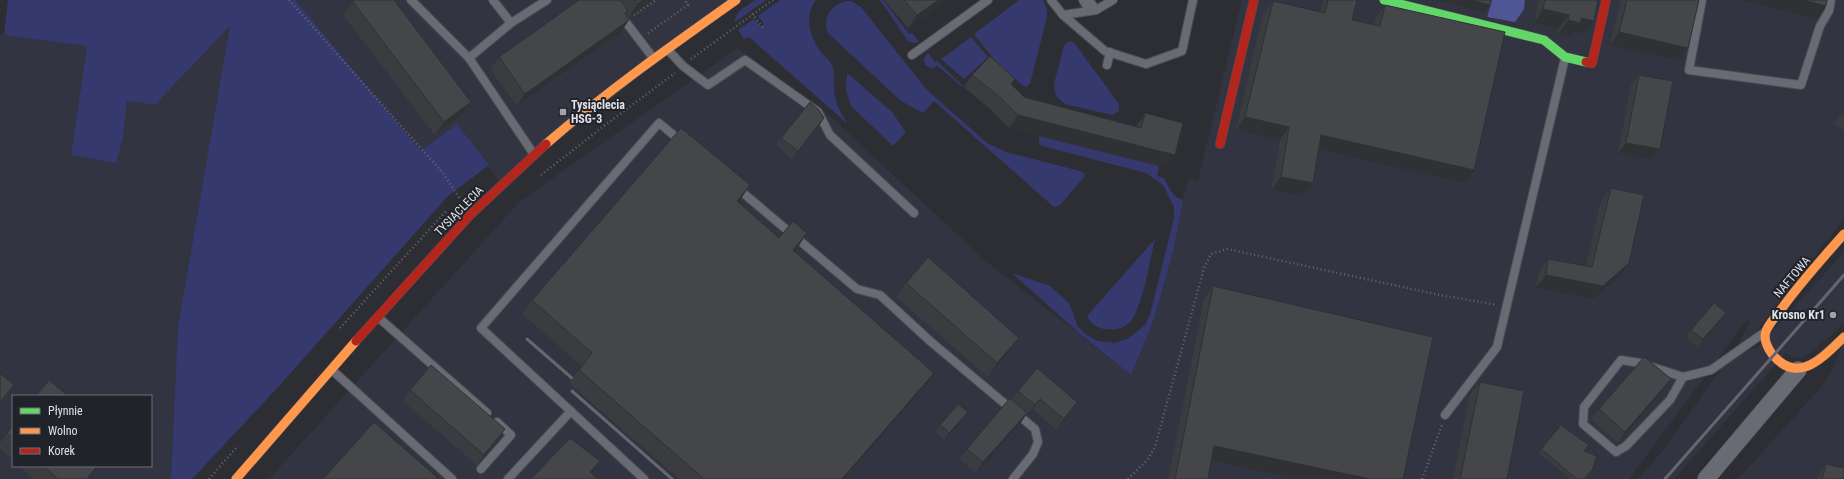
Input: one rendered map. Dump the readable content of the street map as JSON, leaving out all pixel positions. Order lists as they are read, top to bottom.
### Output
{
  "streets": {
    "street": ["TYSIĄCLECIA", "NAFTOWA"]
  },
  "places": {
    "transit": ["Tysiąclecia HSG-3"],
    "other": ["Krosno Kr1"]
  },
  "legend": ["Płynnie", "Wolno", "Korek"]
}
